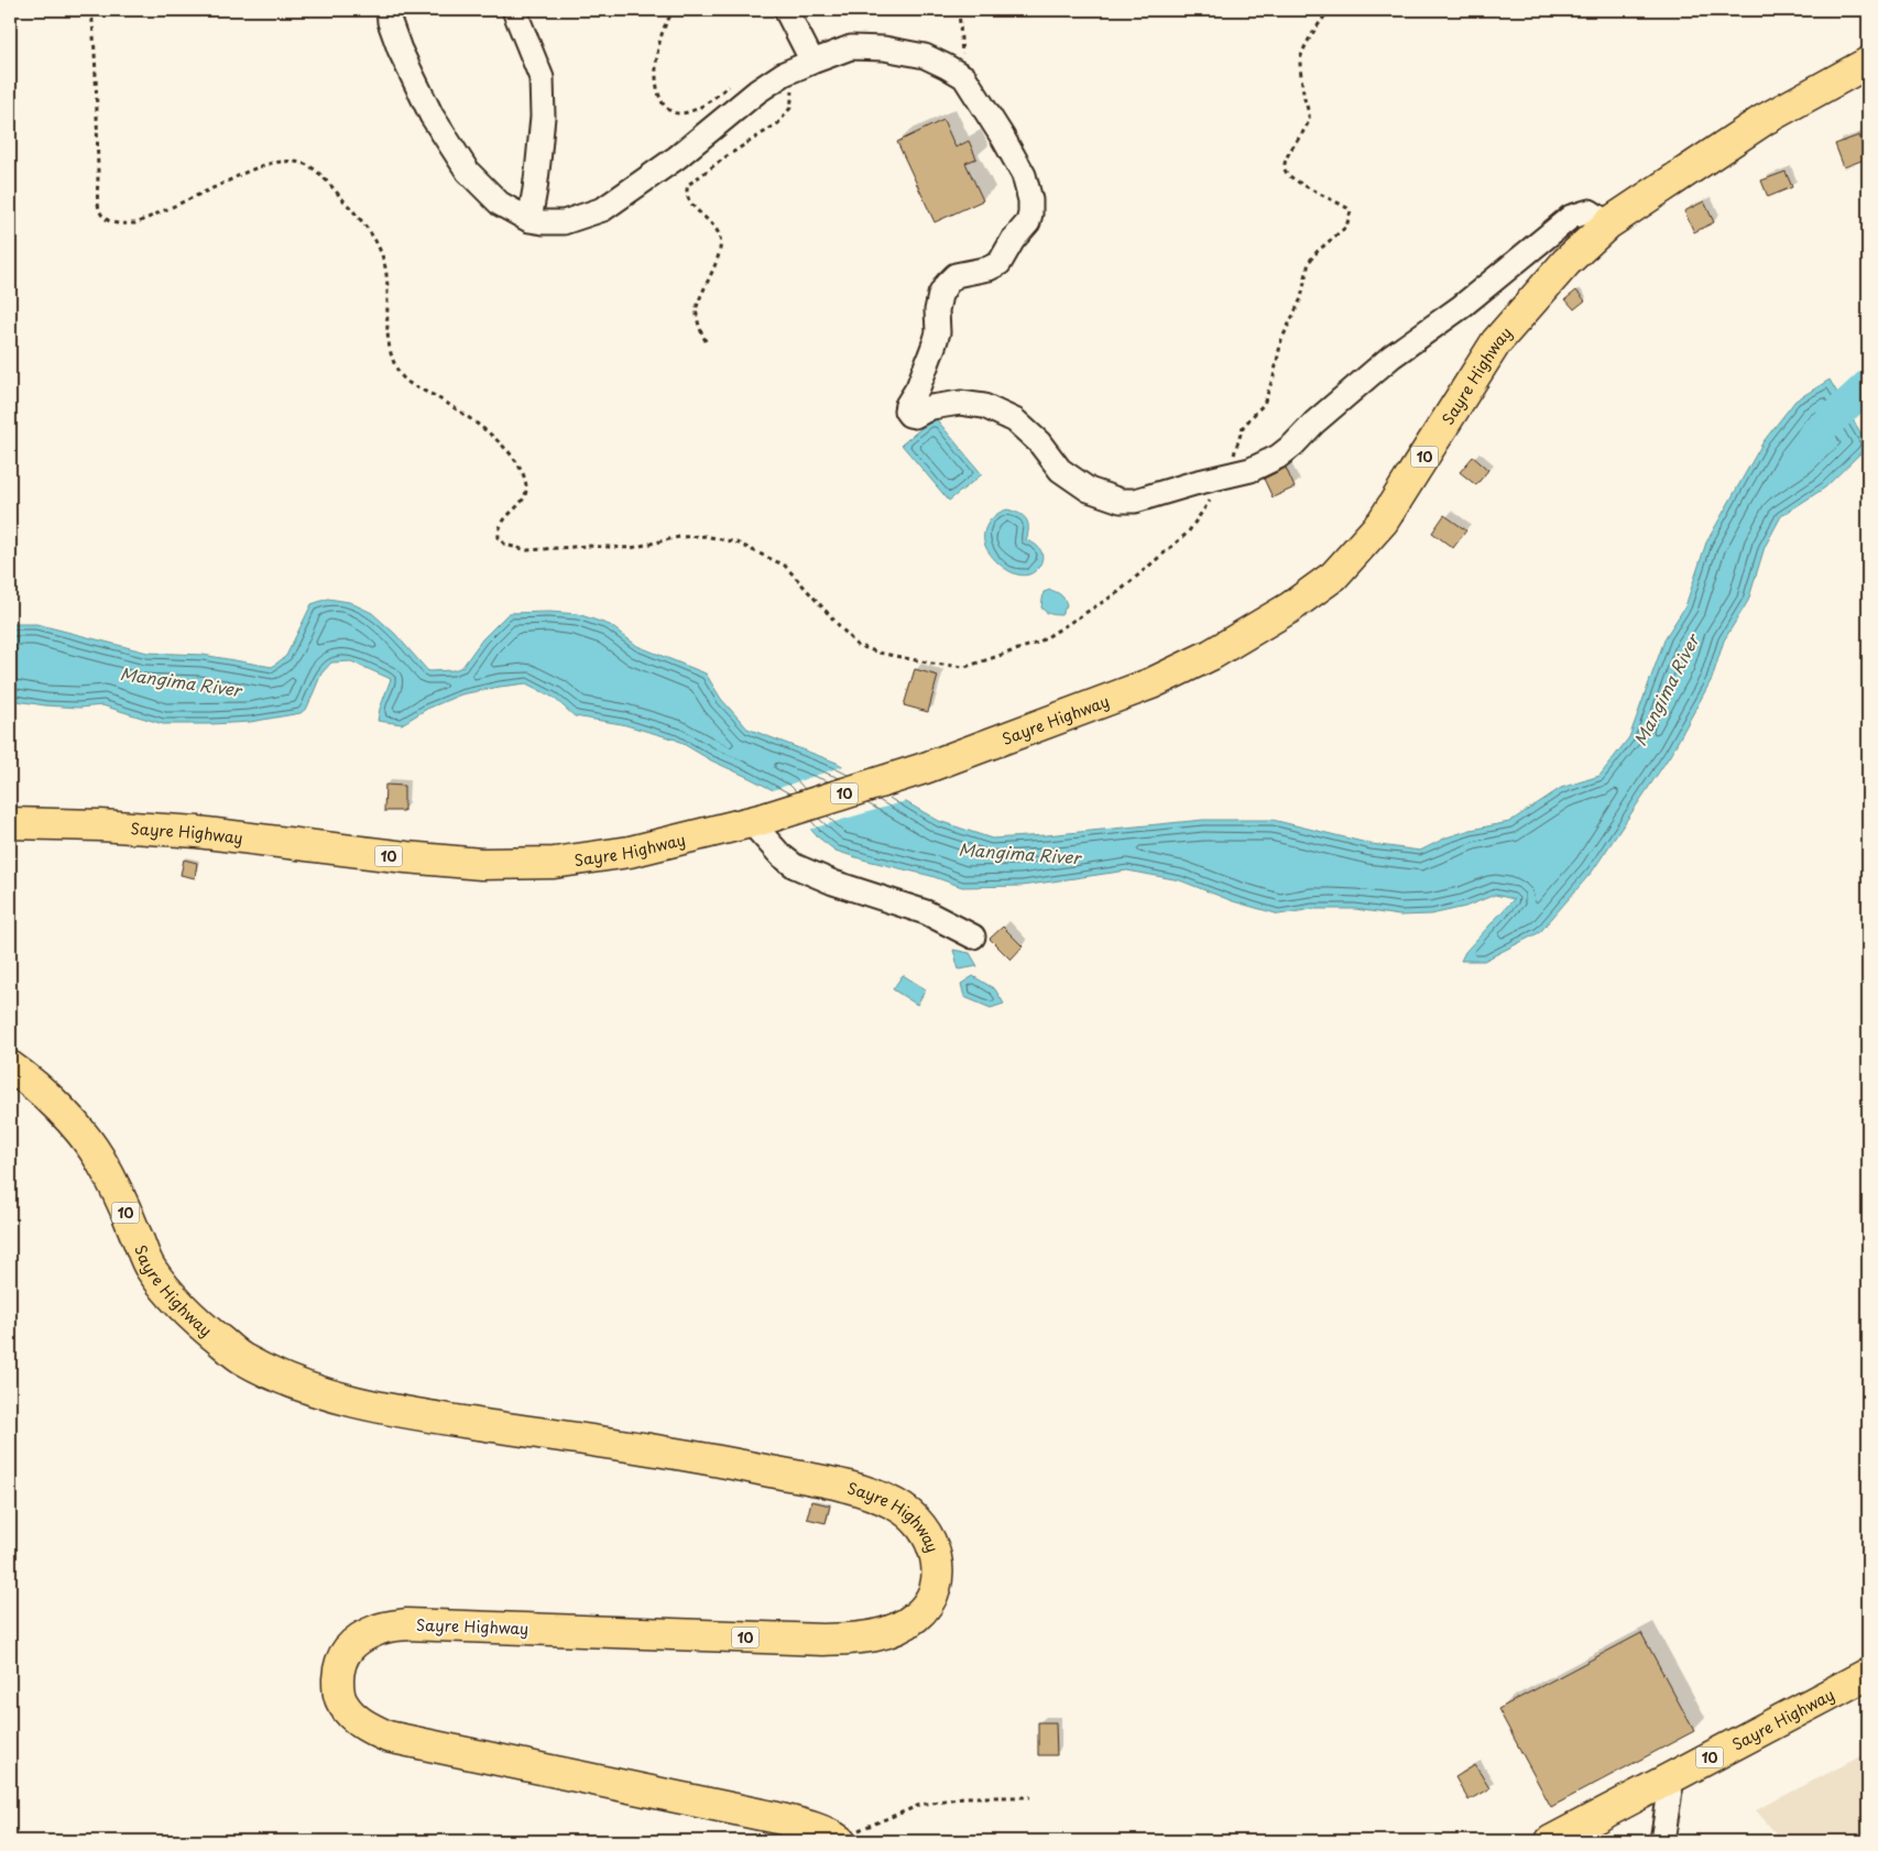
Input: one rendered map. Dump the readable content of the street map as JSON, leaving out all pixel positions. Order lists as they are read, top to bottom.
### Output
{
  "streets": {
    "highway": ["Sayre Highway", "10"]
  },
  "water": ["Mangima River"]
}
